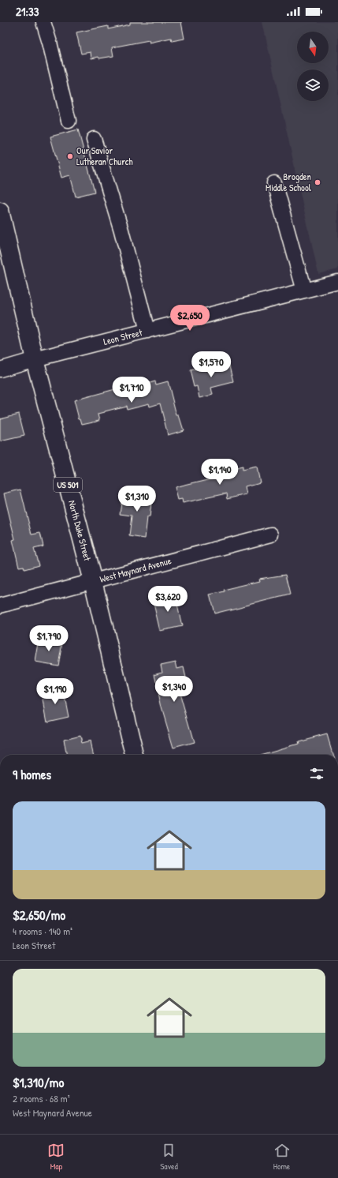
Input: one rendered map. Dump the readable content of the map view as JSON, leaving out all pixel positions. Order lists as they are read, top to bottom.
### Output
{
  "streets": {
    "highway": ["US 501", "North Duke Street"],
    "street": ["Leon Street", "West Maynard Avenue"]
  },
  "crossings": [
    ["Leon Street", "North Duke Street"],
    ["North Duke Street", "West Maynard Avenue"]
  ],
  "places": ["Our Savior Lutheran Church", "Brogden Middle School"],
  "north": "bottom",
  "page": {
    "status": "21:33",
    "price": [
      "$2,650",
      "$1,570",
      "$1,710",
      "$1,140",
      "$1,310",
      "$3,620",
      "$1,790",
      "$1,340",
      "$1,190"
    ],
    "heading": "9 homes",
    "list": [
      {
        "name": "$2,650/mo",
        "note": "4 rooms · 140 m² · Leon Street"
      },
      {
        "name": "$1,310/mo",
        "note": "2 rooms · 68 m² · West Maynard Avenue"
      }
    ],
    "tabs": ["Map", "Saved", "Home"]
  }
}
